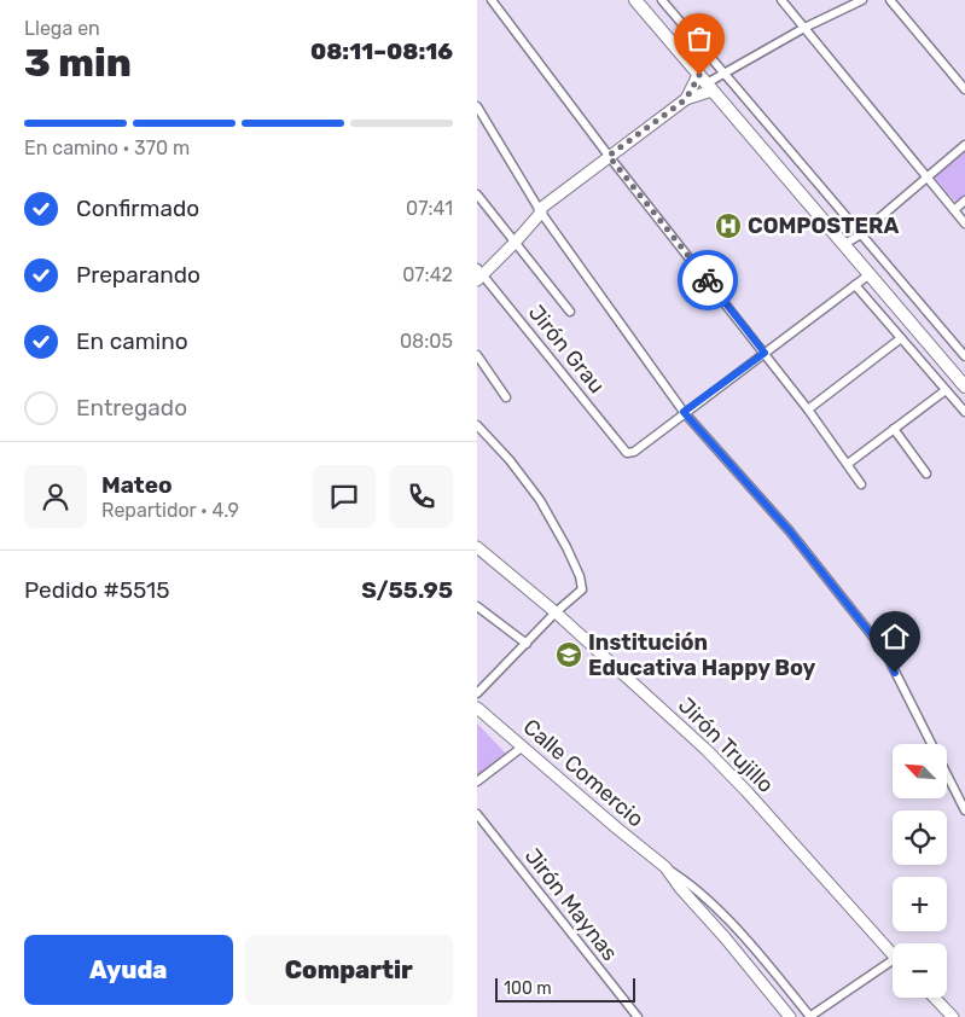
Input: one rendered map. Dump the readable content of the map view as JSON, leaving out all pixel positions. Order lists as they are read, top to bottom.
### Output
{
  "streets": {
    "street": [
      "Jirón Grau",
      "Jirón Trujillo",
      "Calle Comercio",
      "Jirón Maynas"
    ]
  },
  "places": {
    "hospital": ["COMPOSTERA"],
    "school or university": ["Institución Educativa Happy Boy"]
  },
  "scale_bar": "100 m",
  "north": "top left",
  "page": {
    "heading": ["3 min", "Llega en", "08:11–08:16"],
    "panel": [
      "Mateo",
      "Repartidor · 4.9",
      "Pedido #5515",
      "S/55.95"
    ],
    "bar": "En camino · 370 m",
    "list": [
      ["Confirmado", "07:41"],
      ["Preparando", "07:42"],
      ["En camino", "08:05"],
      "Entregado"
    ],
    "map_buttons": ["+", "−"],
    "buttons": ["Ayuda", "Compartir"],
    "scale": "100 m"
  }
}
